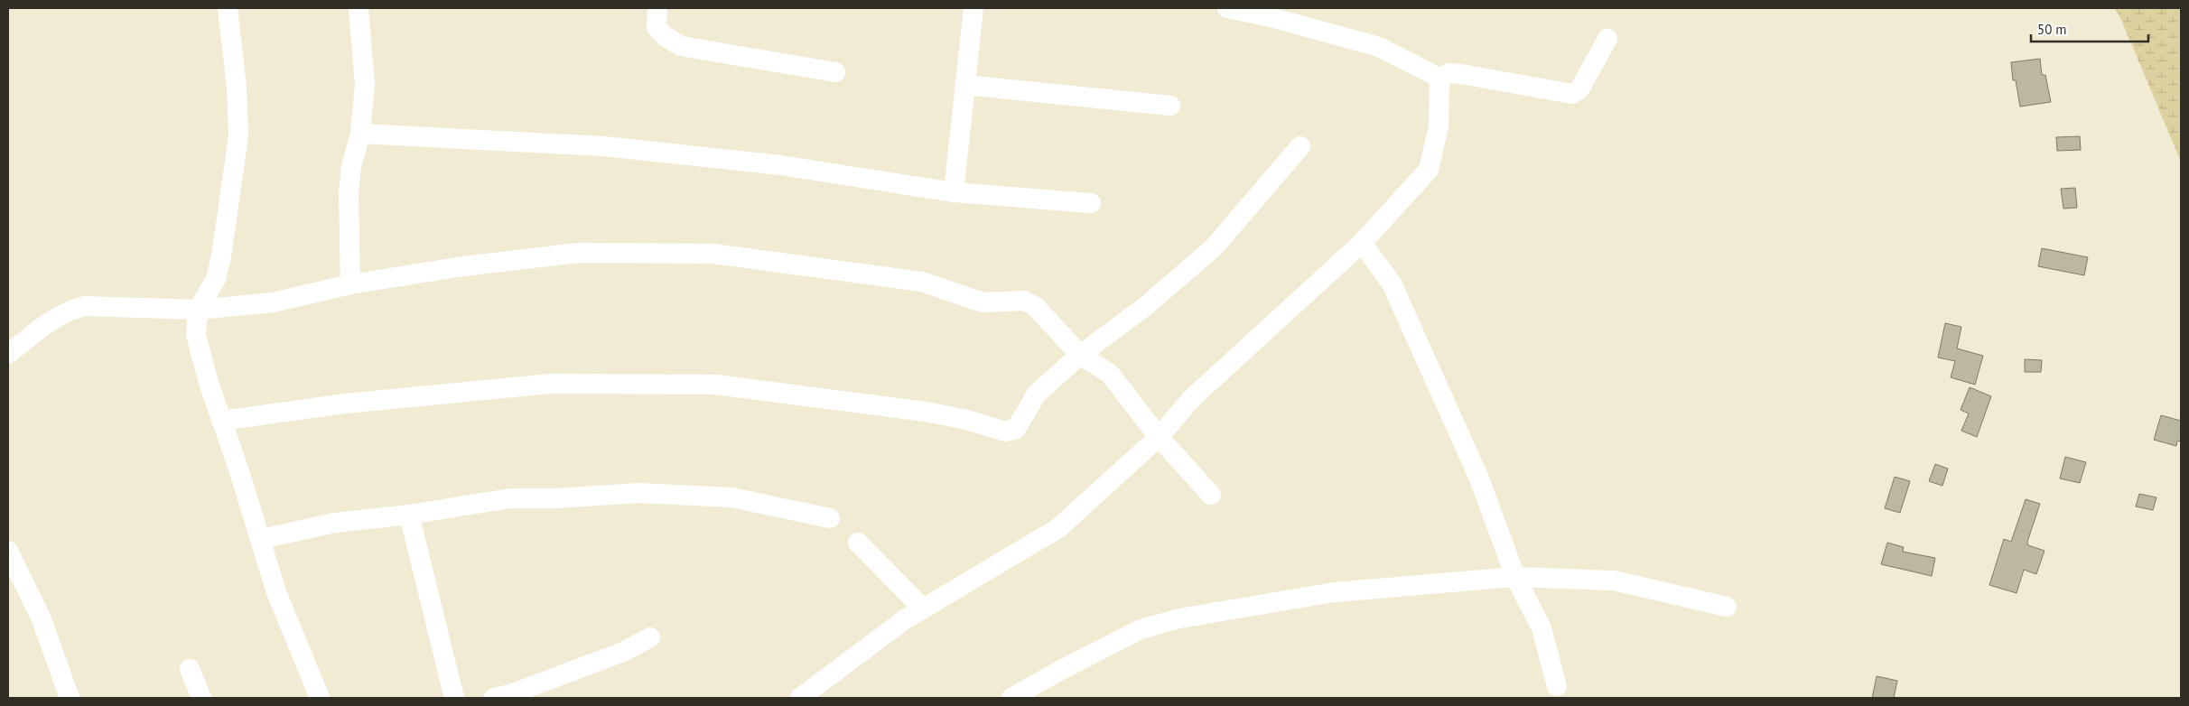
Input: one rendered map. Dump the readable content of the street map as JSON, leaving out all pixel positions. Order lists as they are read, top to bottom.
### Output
{
  "scale_bar": "50 m"
}
